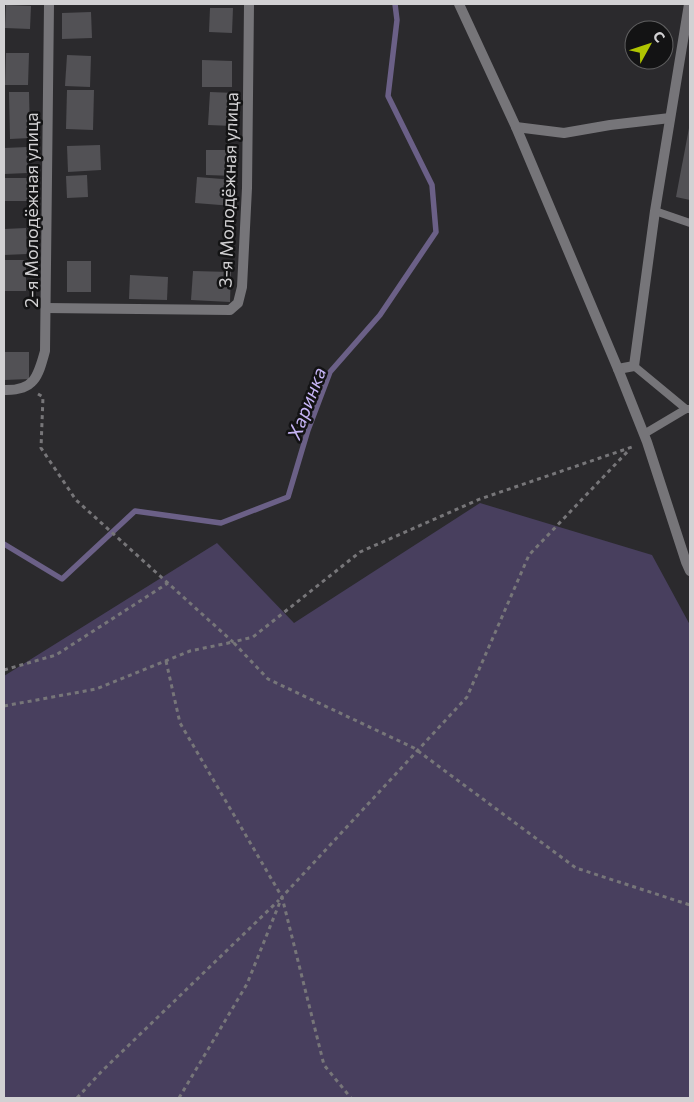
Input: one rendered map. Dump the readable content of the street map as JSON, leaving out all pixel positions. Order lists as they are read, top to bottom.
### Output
{
  "streets": {
    "street": ["3-я Молодёжная улица", "2-я Молодёжная улица"]
  },
  "crossings": [
    ["3-я Молодёжная улица", "2-я Молодёжная улица"]
  ],
  "water": ["Харинка"],
  "north": "top right"
}
